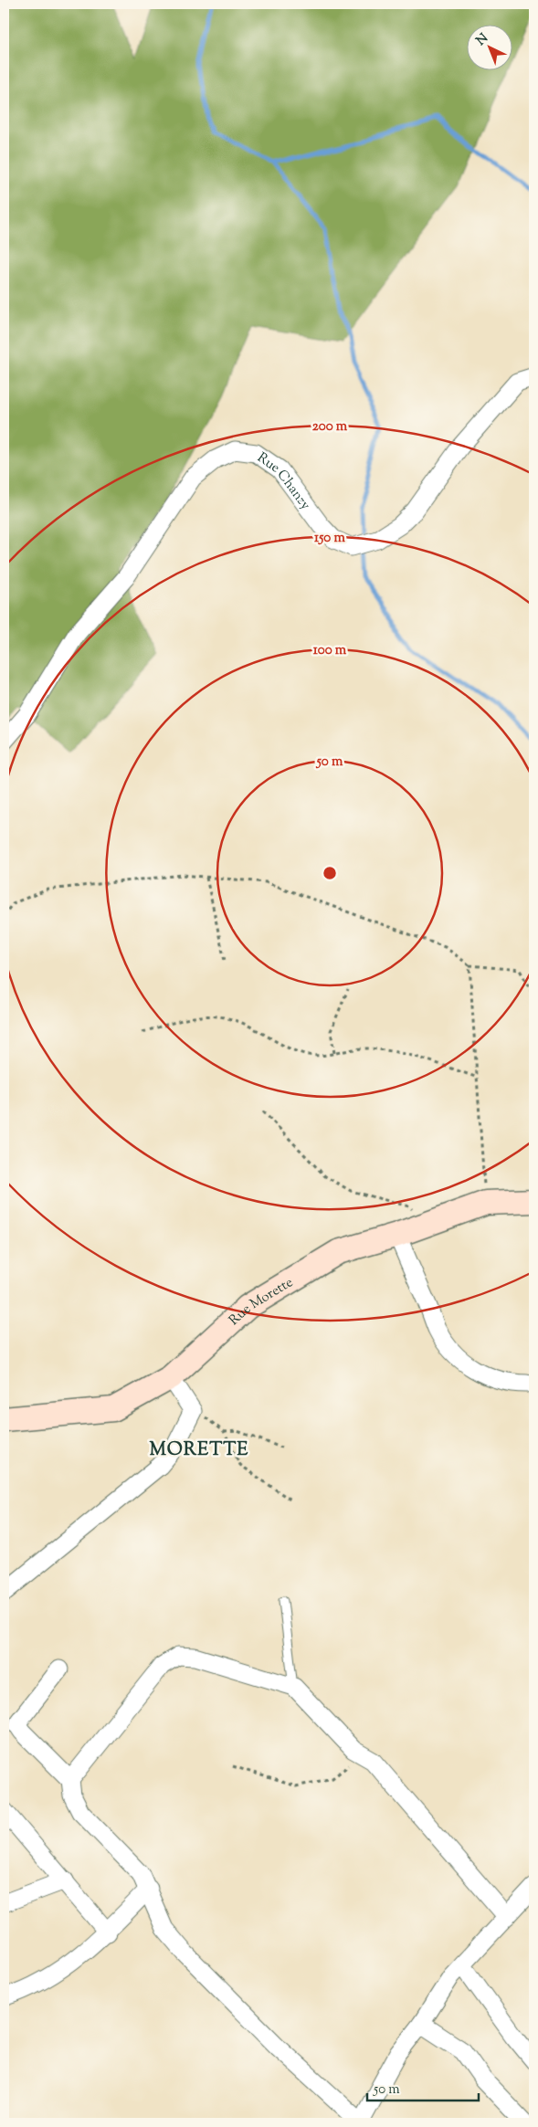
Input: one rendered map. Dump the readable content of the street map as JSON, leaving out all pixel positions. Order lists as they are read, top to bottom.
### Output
{
  "streets": {
    "street": ["Rue Chanzy", "Rue Morette"]
  },
  "districts": ["MORETTE"],
  "scale_bar": "50 m",
  "north": "top left",
  "rings": [
    "200 m",
    "150 m",
    "100 m",
    "50 m"
  ]
}
